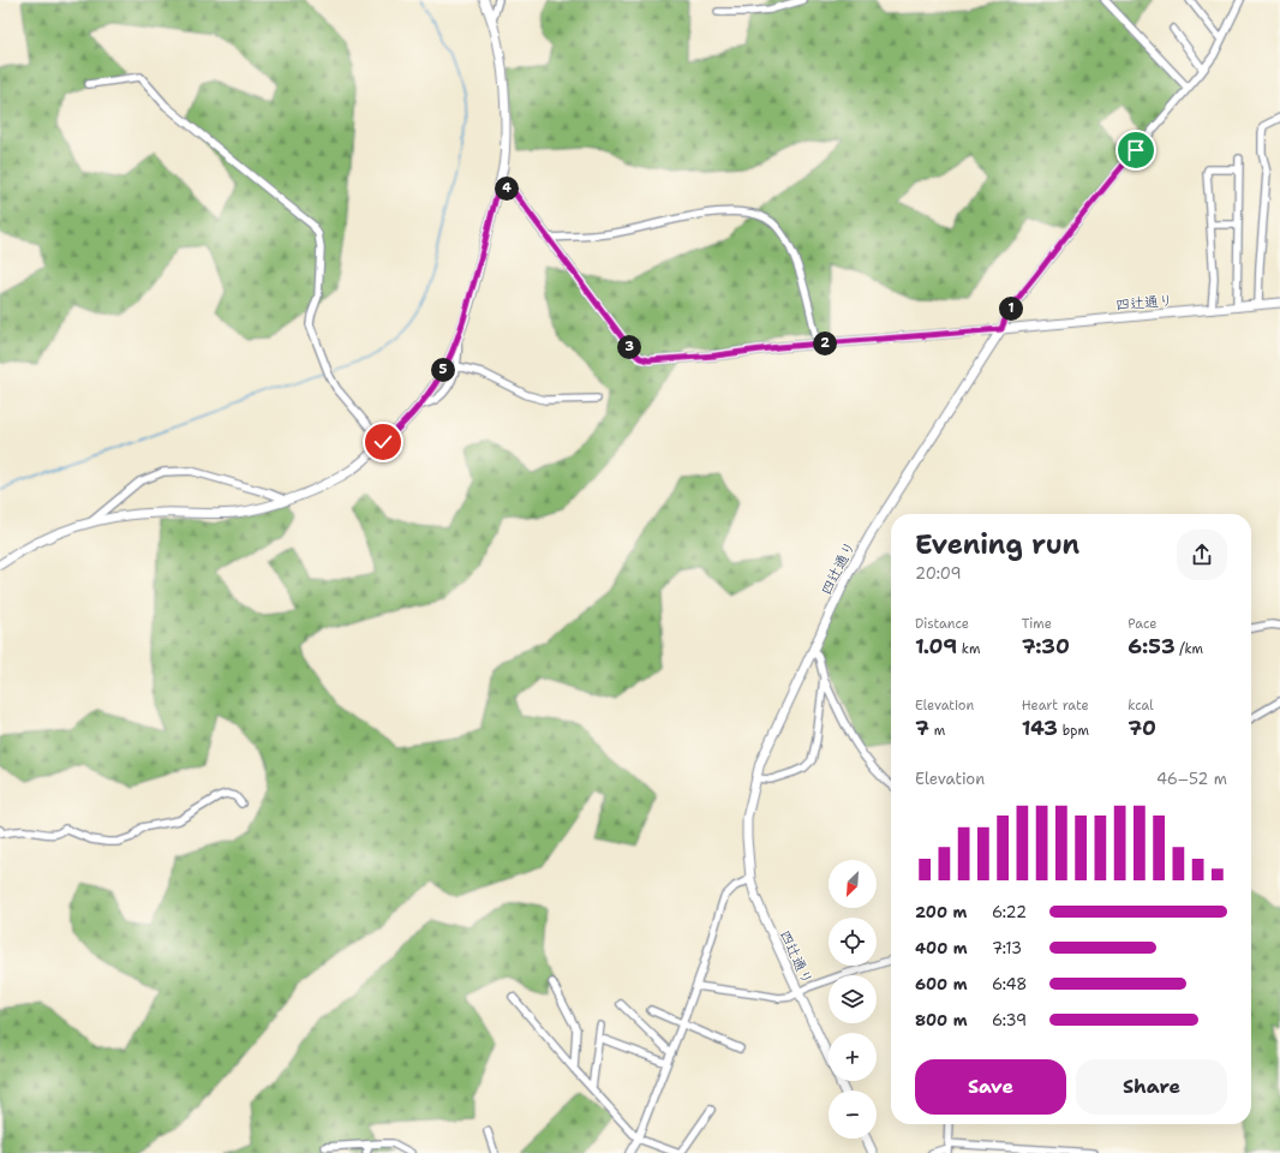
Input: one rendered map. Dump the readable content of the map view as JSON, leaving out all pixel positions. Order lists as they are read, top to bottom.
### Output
{
  "streets": {
    "street": ["四辻通り"]
  },
  "north": "bottom left",
  "page": {
    "pins": [
      "4",
      "1",
      "2",
      "3",
      "5"
    ],
    "heading": ["Evening run", "20:09"],
    "stats": [
      ["Distance", "1.09 km"],
      ["Time", "7:30"],
      ["Pace", "6:53 /km"],
      ["Elevation", "7 m"],
      ["Heart rate", "143 bpm"],
      ["kcal", "70"]
    ],
    "chart": ["Elevation", "46–52 m"],
    "map_buttons": ["+", "−"],
    "list": [
      {
        "name": "200 m",
        "note": "6:22"
      },
      {
        "name": "400 m",
        "note": "7:13"
      },
      {
        "name": "600 m",
        "note": "6:48"
      },
      {
        "name": "800 m",
        "note": "6:39"
      }
    ],
    "buttons": ["Save", "Share"]
  }
}
